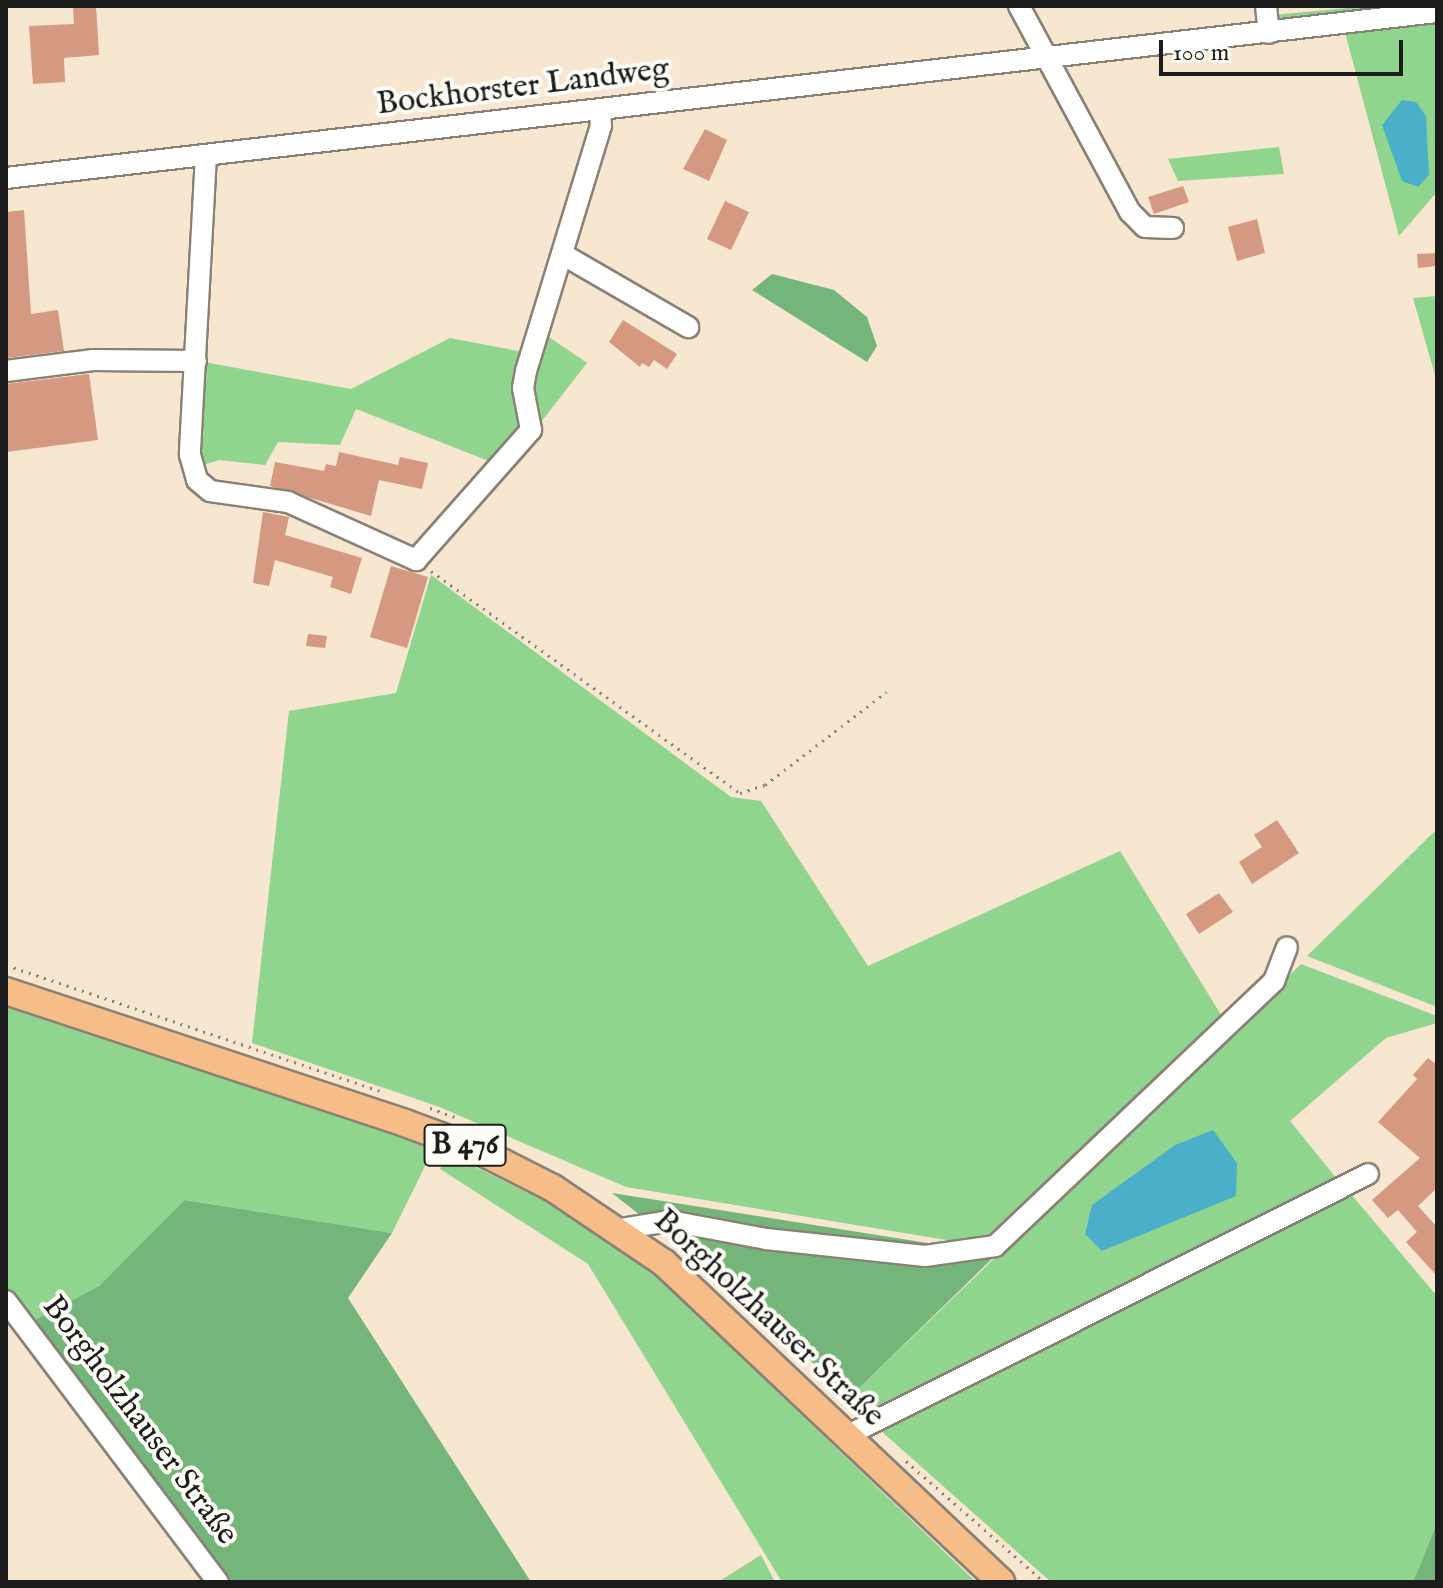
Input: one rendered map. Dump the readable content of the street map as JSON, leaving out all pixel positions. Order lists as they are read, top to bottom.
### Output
{
  "streets": {
    "main road": ["B 476", "Borgholzhauser Straße"],
    "street": ["Bockhorster Landweg"]
  },
  "scale_bar": "100 m"
}
